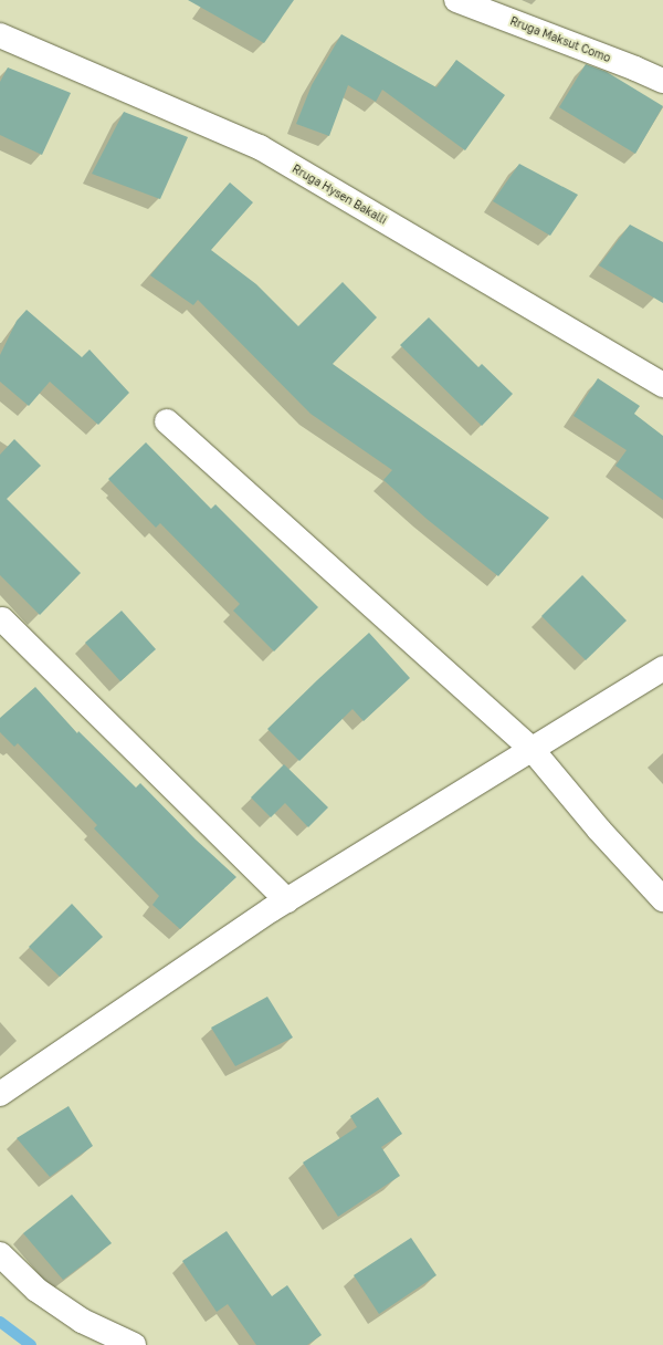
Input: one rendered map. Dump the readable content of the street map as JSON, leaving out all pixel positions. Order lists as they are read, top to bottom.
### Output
{
  "streets": {
    "street": ["Rruga Maksut Como", "Rruga Hysen Bakalli"]
  }
}
